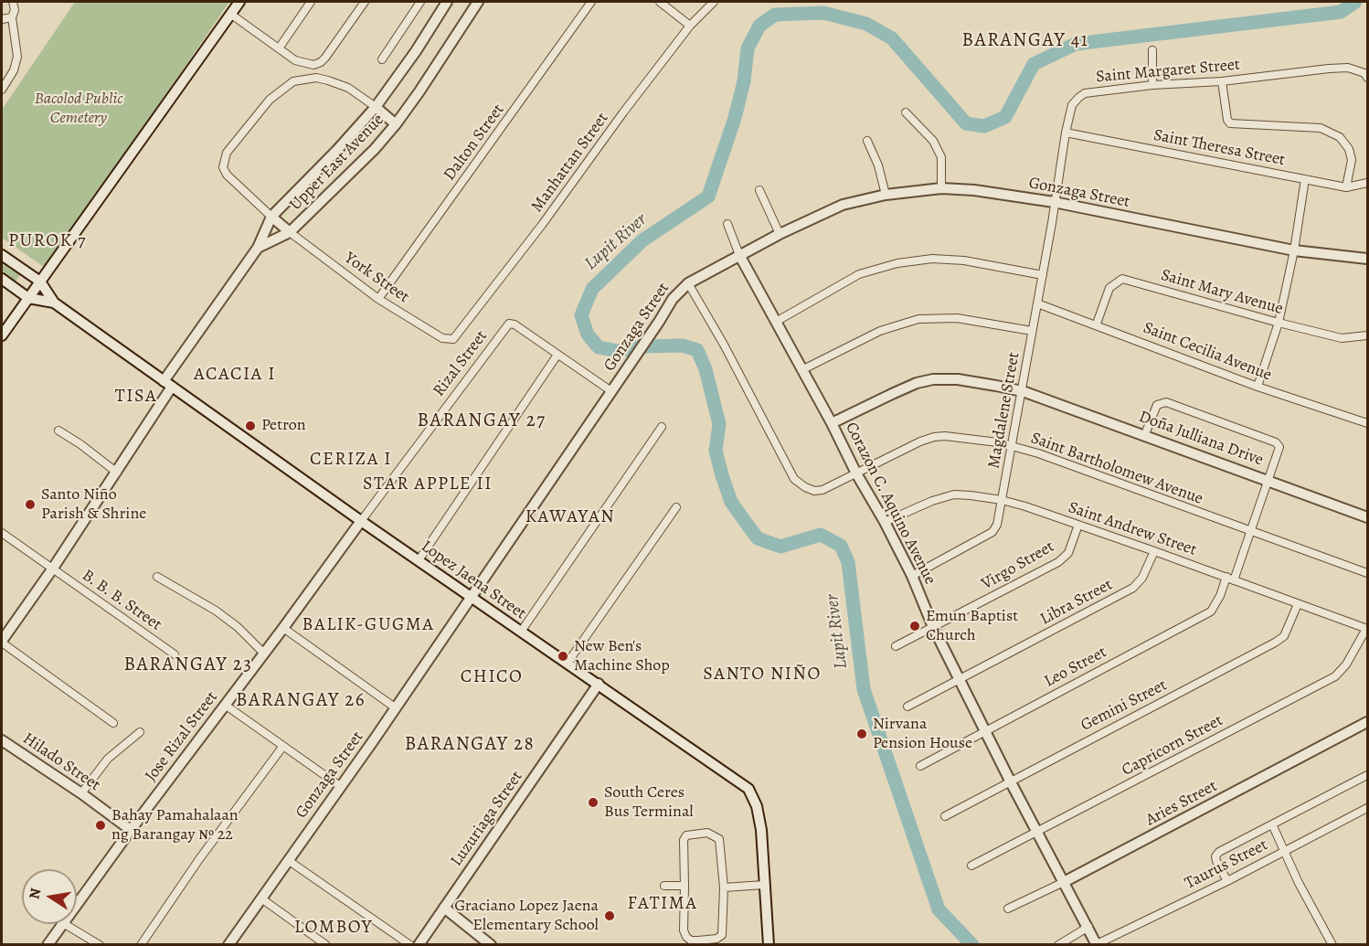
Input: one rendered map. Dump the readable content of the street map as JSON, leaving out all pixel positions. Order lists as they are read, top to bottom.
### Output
{
  "streets": {
    "street": [
      "Saint Margaret Street",
      "Dalton Street",
      "Saint Theresa Street",
      "Upper East Avenue",
      "Manhattan Street",
      "Gonzaga Street",
      "York Street",
      "Saint Mary Avenue",
      "Saint Cecilia Avenue",
      "Rizal Street",
      "Magdalene Street",
      "Doña Julliana Drive",
      "Saint Bartholomew Avenue",
      "Corazon C. Aquino Avenue",
      "Saint Andrew Street",
      "Virgo Street",
      "Lopez Jaena Street",
      "B. B. B. Street",
      "Libra Street",
      "Leo Street",
      "Gemini Street",
      "Jose Rizal Street",
      "Capricorn Street",
      "Hilado Street",
      "Aries Street",
      "Luzuriaga Street",
      "Taurus Street"
    ]
  },
  "crossings": [
    ["Saint Margaret Street", "Saint Theresa Street"],
    ["Saint Margaret Street", "Gonzaga Street"],
    ["Saint Margaret Street", "Magdalene Street"],
    ["Dalton Street", "York Street"],
    ["Upper East Avenue", "York Street"],
    ["Upper East Avenue", "Lopez Jaena Street"],
    ["Upper East Avenue", "B. B. B. Street"],
    ["Manhattan Street", "York Street"],
    ["Gonzaga Street", "Rizal Street"],
    ["Gonzaga Street", "Magdalene Street"],
    ["Gonzaga Street", "Saint Bartholomew Avenue"],
    ["Gonzaga Street", "Corazon C. Aquino Avenue"],
    ["Gonzaga Street", "Lopez Jaena Street"],
    ["Saint Mary Avenue", "Saint Cecilia Avenue"],
    ["Saint Cecilia Avenue", "Magdalene Street"],
    ["Rizal Street", "Lopez Jaena Street"],
    ["Rizal Street", "Jose Rizal Street"],
    ["Magdalene Street", "Doña Julliana Drive"],
    ["Magdalene Street", "Saint Bartholomew Avenue"],
    ["Magdalene Street", "Corazon C. Aquino Avenue"],
    ["Magdalene Street", "Saint Andrew Street"],
    ["Doña Julliana Drive", "Corazon C. Aquino Avenue"],
    ["Saint Bartholomew Avenue", "Corazon C. Aquino Avenue"],
    ["Corazon C. Aquino Avenue", "Saint Andrew Street"],
    ["Corazon C. Aquino Avenue", "Virgo Street"],
    ["Corazon C. Aquino Avenue", "Libra Street"],
    ["Corazon C. Aquino Avenue", "Leo Street"],
    ["Corazon C. Aquino Avenue", "Gemini Street"],
    ["Corazon C. Aquino Avenue", "Capricorn Street"],
    ["Corazon C. Aquino Avenue", "Aries Street"],
    ["Corazon C. Aquino Avenue", "Taurus Street"],
    ["Saint Andrew Street", "Virgo Street"],
    ["Saint Andrew Street", "Libra Street"],
    ["Saint Andrew Street", "Leo Street"],
    ["Saint Andrew Street", "Gemini Street"],
    ["Saint Andrew Street", "Capricorn Street"],
    ["Lopez Jaena Street", "Jose Rizal Street"],
    ["Lopez Jaena Street", "Luzuriaga Street"],
    ["Jose Rizal Street", "Hilado Street"]
  ],
  "districts": [
    "BARANGAY 41",
    "PUROK 7",
    "ACACIA I",
    "TISA",
    "BARANGAY 27",
    "CERIZA I",
    "STAR APPLE II",
    "KAWAYAN",
    "BALIK-GUGMA",
    "BARANGAY 23",
    "SANTO NIÑO",
    "CHICO",
    "BARANGAY 26",
    "BARANGAY 28",
    "FATIMA",
    "LOMBOY"
  ],
  "water": ["Lupit River"],
  "parks": ["Bacolod Public Cemetery"],
  "places": [
    "Petron",
    "Santo Niño Parish & Shrine",
    "Emun Baptist Church",
    "New Ben's Machine Shop",
    "Nirvana Pension House",
    "South Ceres Bus Terminal",
    "Bahay Pamahalaan ng Barangay № 22",
    "Graciano Lopez Jaena Elementary School"
  ],
  "north": "left"
}
